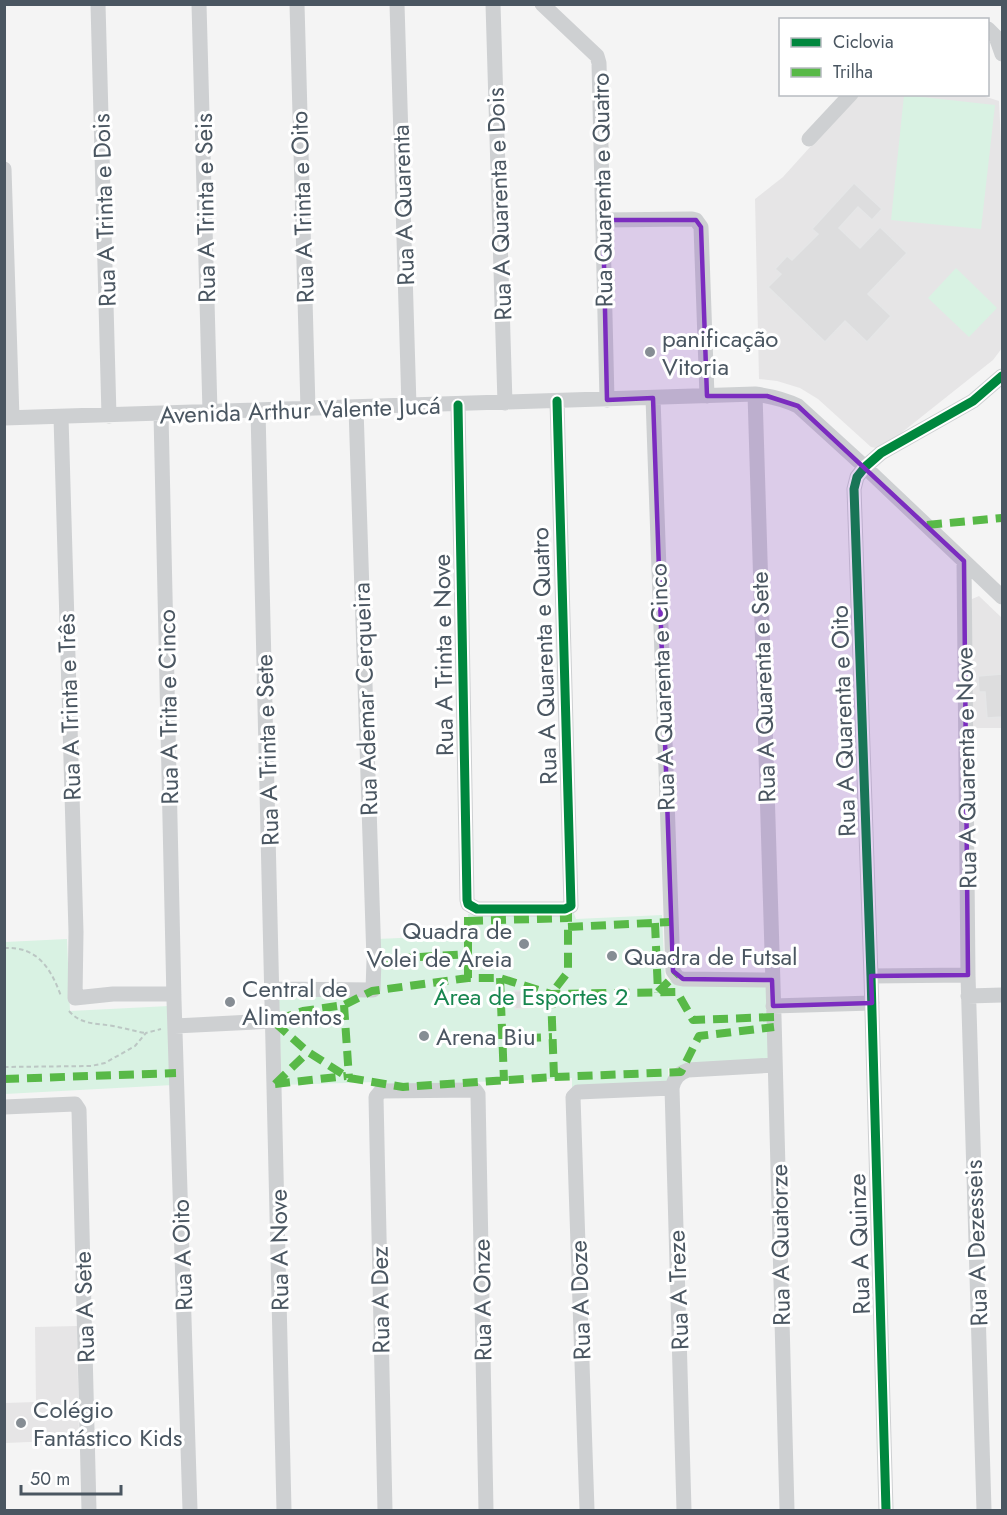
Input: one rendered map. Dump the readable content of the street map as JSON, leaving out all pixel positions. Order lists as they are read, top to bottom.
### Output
{
  "streets": {
    "street": [
      "Rua Quarenta e Quatro",
      "Rua A Quarenta e Dois",
      "Rua A Quarenta",
      "Rua A Trinta e Oito",
      "Rua A Trinta e Seis",
      "Rua A Trinta e Dois",
      "Avenida Arthur Valente Jucá",
      "Rua A Trinta e Nove",
      "Rua A Quarenta e Quatro",
      "Rua A Quarenta e Cinco",
      "Rua A Quarenta e Sete",
      "Rua Ademar Cerqueira",
      "Rua A Trinta e Três",
      "Rua A Trita e Cinco",
      "Rua A Quarenta e Oito",
      "Rua A Trinta e Sete",
      "Rua A Quarenta e Nove",
      "Rua A Dezesseis",
      "Rua A Quinze",
      "Rua A Quatorze",
      "Rua A Nove",
      "Rua A Oito",
      "Rua A Treze",
      "Rua A Dez",
      "Rua A Onze",
      "Rua A Doze",
      "Rua A Sete"
    ]
  },
  "crossings": [
    ["Rua Quarenta e Quatro", "Avenida Arthur Valente Jucá"],
    ["Rua A Quarenta e Dois", "Avenida Arthur Valente Jucá"],
    ["Rua A Quarenta", "Avenida Arthur Valente Jucá"],
    ["Rua A Trinta e Oito", "Avenida Arthur Valente Jucá"],
    ["Rua A Trinta e Seis", "Avenida Arthur Valente Jucá"],
    ["Rua A Trinta e Dois", "Avenida Arthur Valente Jucá"],
    ["Avenida Arthur Valente Jucá", "Rua A Trinta e Nove"],
    ["Avenida Arthur Valente Jucá", "Rua A Quarenta e Quatro"],
    ["Avenida Arthur Valente Jucá", "Rua A Quarenta e Cinco"],
    ["Avenida Arthur Valente Jucá", "Rua A Quarenta e Sete"],
    ["Avenida Arthur Valente Jucá", "Rua Ademar Cerqueira"],
    ["Avenida Arthur Valente Jucá", "Rua A Trinta e Três"],
    ["Avenida Arthur Valente Jucá", "Rua A Trita e Cinco"],
    ["Avenida Arthur Valente Jucá", "Rua A Quarenta e Oito"],
    ["Avenida Arthur Valente Jucá", "Rua A Trinta e Sete"],
    ["Avenida Arthur Valente Jucá", "Rua A Quarenta e Nove"],
    ["Rua A Trinta e Nove", "Rua A Quarenta e Quatro"],
    ["Rua A Quarenta e Cinco", "Rua A Quarenta e Sete"],
    ["Rua A Quarenta e Cinco", "Rua A Quatorze"],
    ["Rua A Quarenta e Sete", "Rua A Quatorze"],
    ["Rua Ademar Cerqueira", "Rua A Trinta e Sete"],
    ["Rua Ademar Cerqueira", "Rua A Nove"],
    ["Rua A Trinta e Três", "Rua A Trita e Cinco"],
    ["Rua A Trinta e Três", "Rua A Oito"],
    ["Rua A Trita e Cinco", "Rua A Oito"],
    ["Rua A Quarenta e Oito", "Rua A Quinze"],
    ["Rua A Trinta e Sete", "Rua A Nove"],
    ["Rua A Quarenta e Nove", "Rua A Dezesseis"],
    ["Rua A Treze", "Rua A Doze"],
    ["Rua A Dez", "Rua A Onze"]
  ],
  "parks": ["Área de Esportes 2"],
  "places": [
    "panificação Vitoria",
    "Quadra de Volei de Areia",
    "Quadra de Futsal",
    "Central de Alimentos",
    "Arena Biu",
    "Colégio Fantástico Kids"
  ],
  "legend": ["Ciclovia", "Trilha"],
  "scale_bar": "50 m"
}
